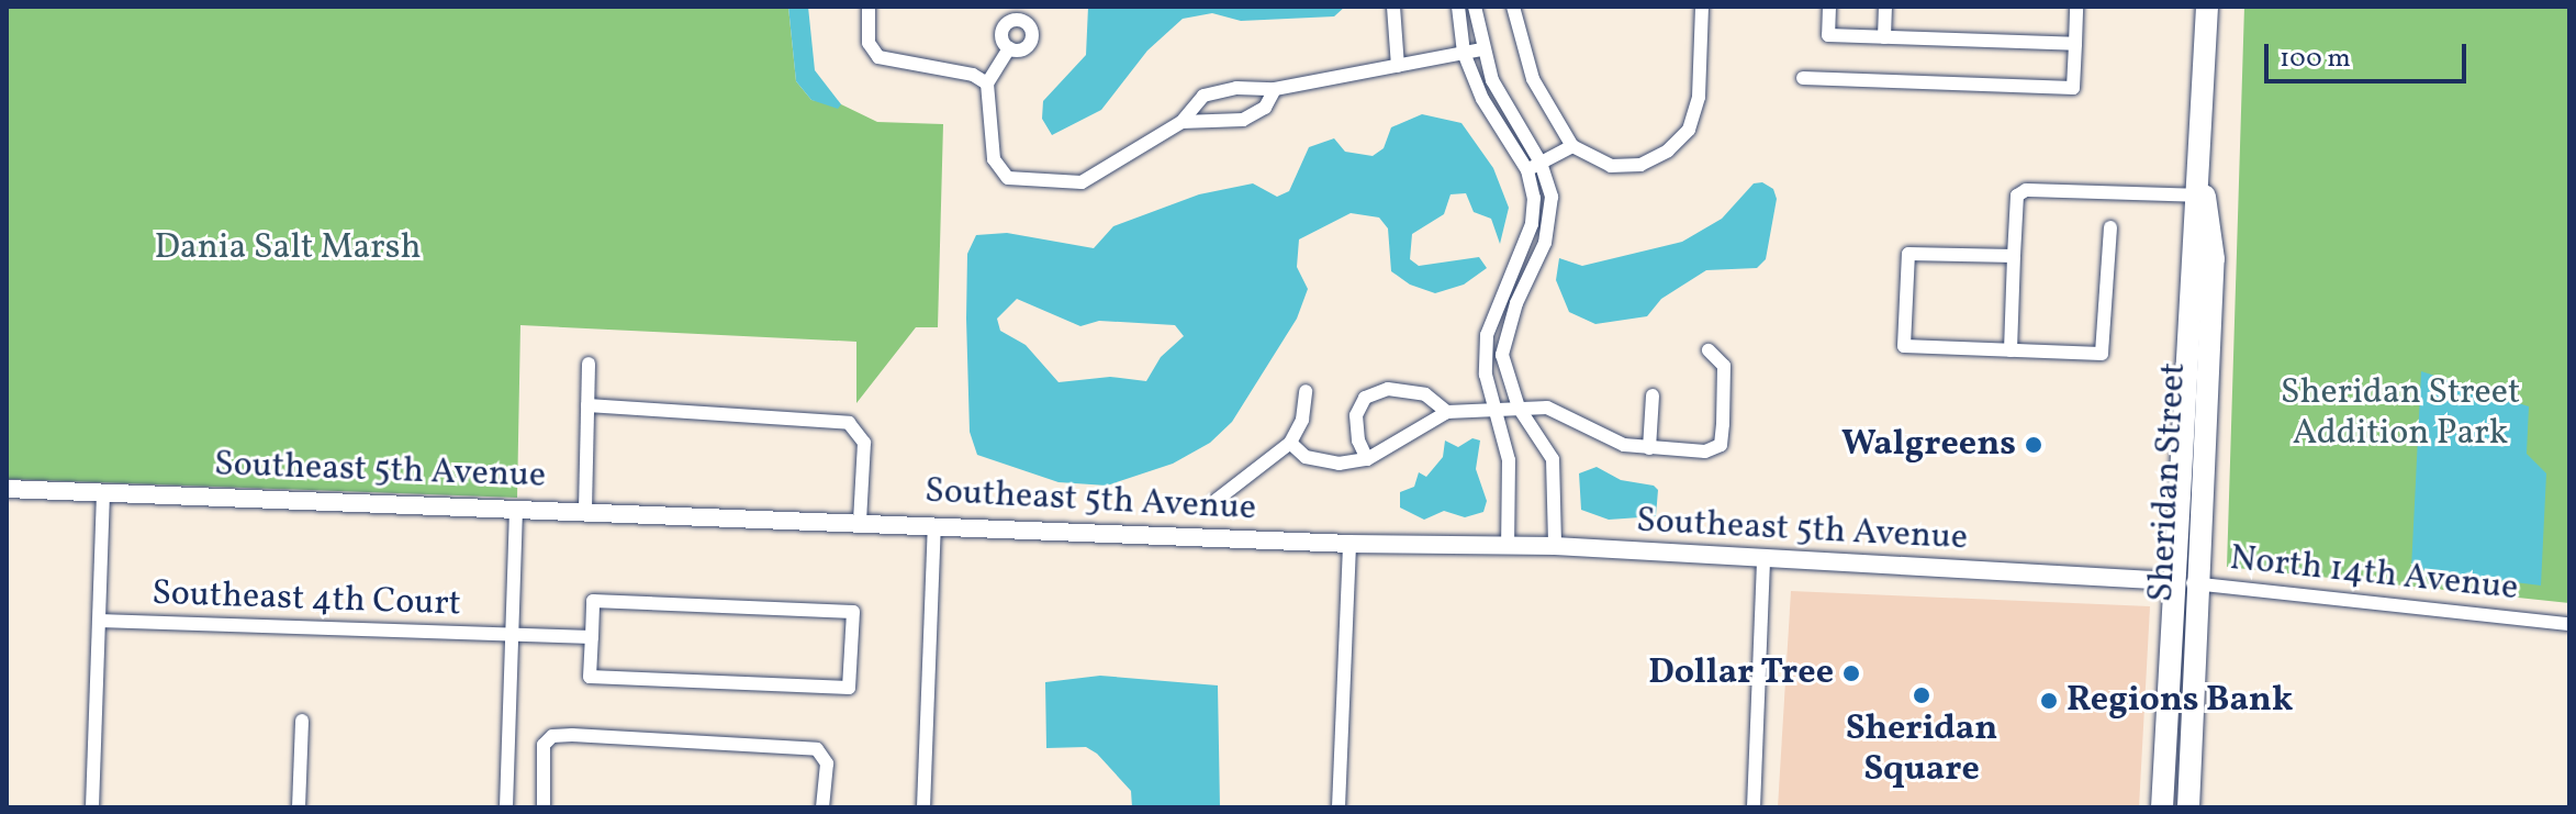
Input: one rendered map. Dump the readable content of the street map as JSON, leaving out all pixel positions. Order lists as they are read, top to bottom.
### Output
{
  "streets": {
    "main road": ["Sheridan Street"],
    "street": ["Southeast 5th Avenue", "North 14th Avenue", "Southeast 4th Court"]
  },
  "crossings": [
    ["Southeast 5th Avenue", "Sheridan Street"],
    ["Southeast 5th Avenue", "North 14th Avenue"],
    ["Sheridan Street", "North 14th Avenue"]
  ],
  "parks": ["Dania Salt Marsh", "Sheridan Street Addition Park"],
  "places": [
    "Walgreens",
    "Dollar Tree",
    "Sheridan Square",
    "Regions Bank"
  ],
  "scale_bar": "100 m"
}
